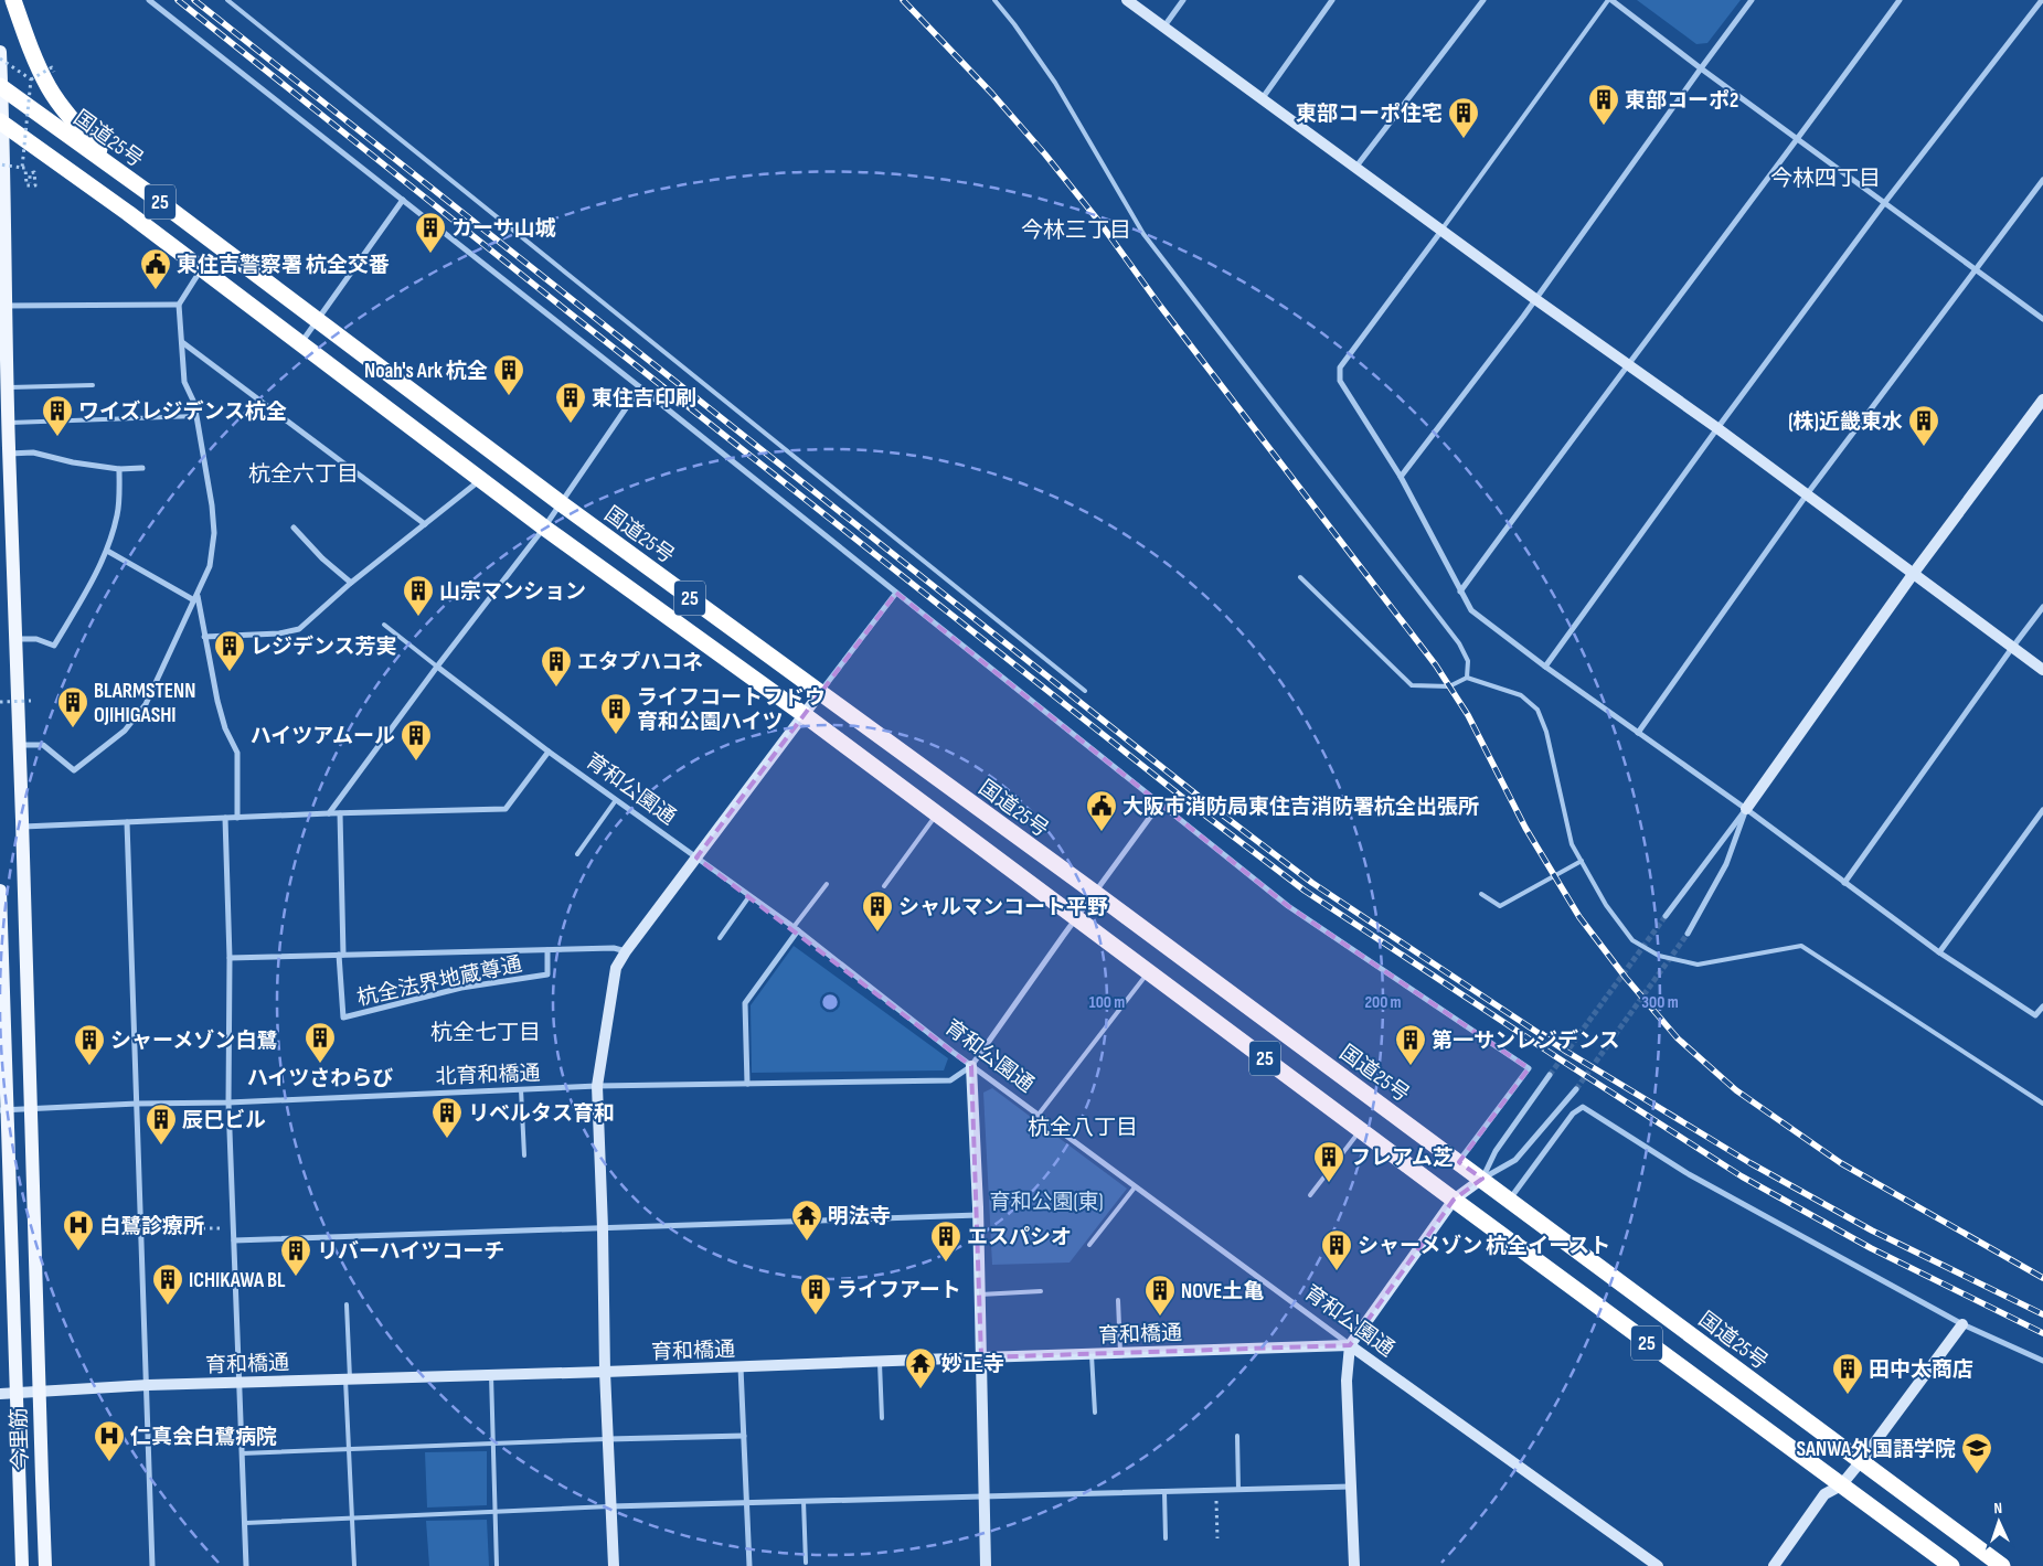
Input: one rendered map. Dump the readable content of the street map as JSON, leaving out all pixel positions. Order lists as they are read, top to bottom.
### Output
{
  "streets": {
    "highway": ["国道25号", "25"],
    "main road": ["今里筋"],
    "street": [
      "育和公園通",
      "杭全法界地蔵尊通",
      "北育和橋通",
      "育和橋通"
    ]
  },
  "crossings": [
    ["国道25号", "今里筋"],
    ["25", "今里筋"],
    ["育和公園通", "北育和橋通"],
    ["育和公園通", "育和橋通"],
    ["北育和橋通", "今里筋"],
    ["育和橋通", "今里筋"]
  ],
  "districts": [
    "今林四丁目",
    "今林三丁目",
    "杭全六丁目",
    "杭全七丁目",
    "杭全八丁目"
  ],
  "parks": ["育和公園(東)"],
  "places": {
    "building": [
      "東部コーポ2",
      "東部コーポ住宅",
      "カーサ山城",
      "Noah's Ark 杭全",
      "東住吉印刷",
      "ワイズレジデンス杭全",
      "(株)近畿東水",
      "山宗マンション",
      "レジデンス芳実",
      "エタプハコネ",
      "BLARMSTENN OJIHIGASHI",
      "ライフコートフドウ 育和公園ハイツ",
      "ハイツアムール",
      "シャルマンコート平野",
      "ハイツさわらび",
      "シャーメゾン白鷺",
      "第一サンレジデンス",
      "リベルタス育和",
      "辰巳ビル",
      "フレアム芝",
      "エスパシオ",
      "シャーメゾン 杭全イースト",
      "リバーハイツコーチ",
      "ICHIKAWA BL",
      "ライフアート",
      "NOVE土亀",
      "田中太商店"
    ],
    "public building": ["東住吉警察署 杭全交番", "大阪市消防局東住吉消防署杭全出張所"],
    "temple": ["明法寺", "妙正寺"],
    "hospital": ["白鷺診療所", "仁真会白鷺病院"],
    "school or university": ["SANWA外国語学院"]
  },
  "north": "top",
  "rings": ["100 m", "200 m", "300 m"]
}
